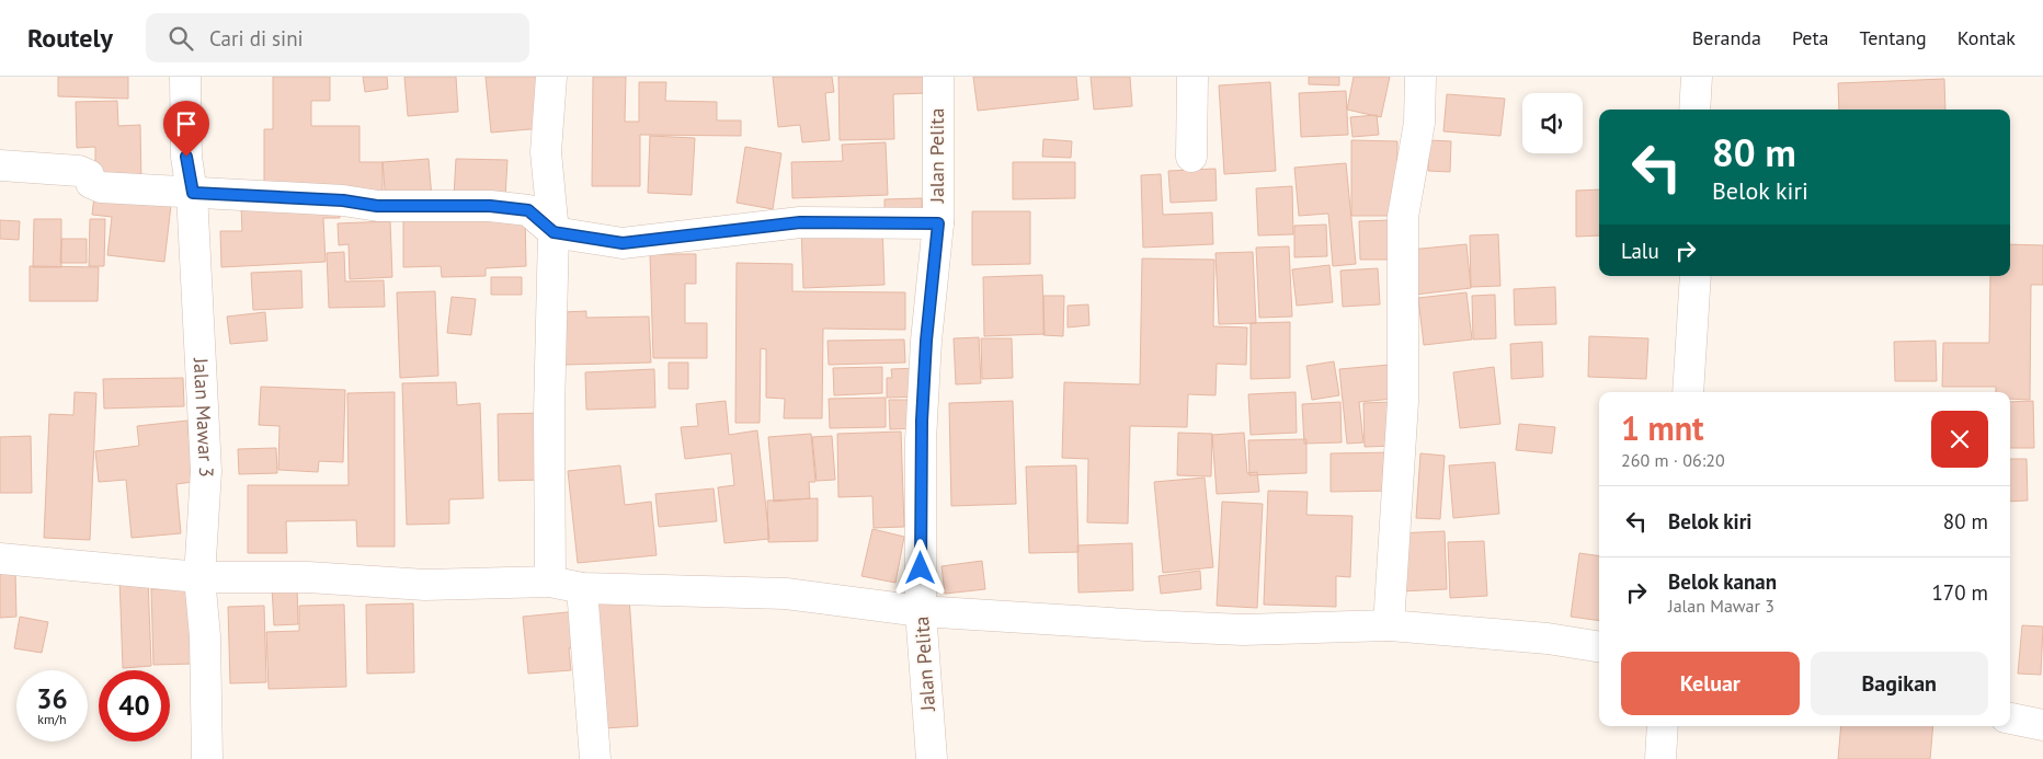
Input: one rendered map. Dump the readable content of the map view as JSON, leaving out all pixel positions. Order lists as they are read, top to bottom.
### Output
{
  "streets": {
    "street": ["Jalan Pelita", "Jalan Mawar 3"]
  },
  "page": {
    "header": "Routely",
    "search": "Cari di sini",
    "nav": [
      "Beranda",
      "Peta",
      "Tentang",
      "Kontak"
    ],
    "turn": ["80 m", "Belok kiri"],
    "then": "Lalu",
    "heading": ["1 mnt", "260 m · 06:20"],
    "list": [
      {
        "name": "Belok kiri",
        "value": "80 m"
      },
      {
        "name": "Belok kanan",
        "note": "Jalan Mawar 3",
        "value": "170 m"
      }
    ],
    "buttons": ["Keluar", "Bagikan"],
    "speed": "36 km/h",
    "limit": "40"
  }
}
